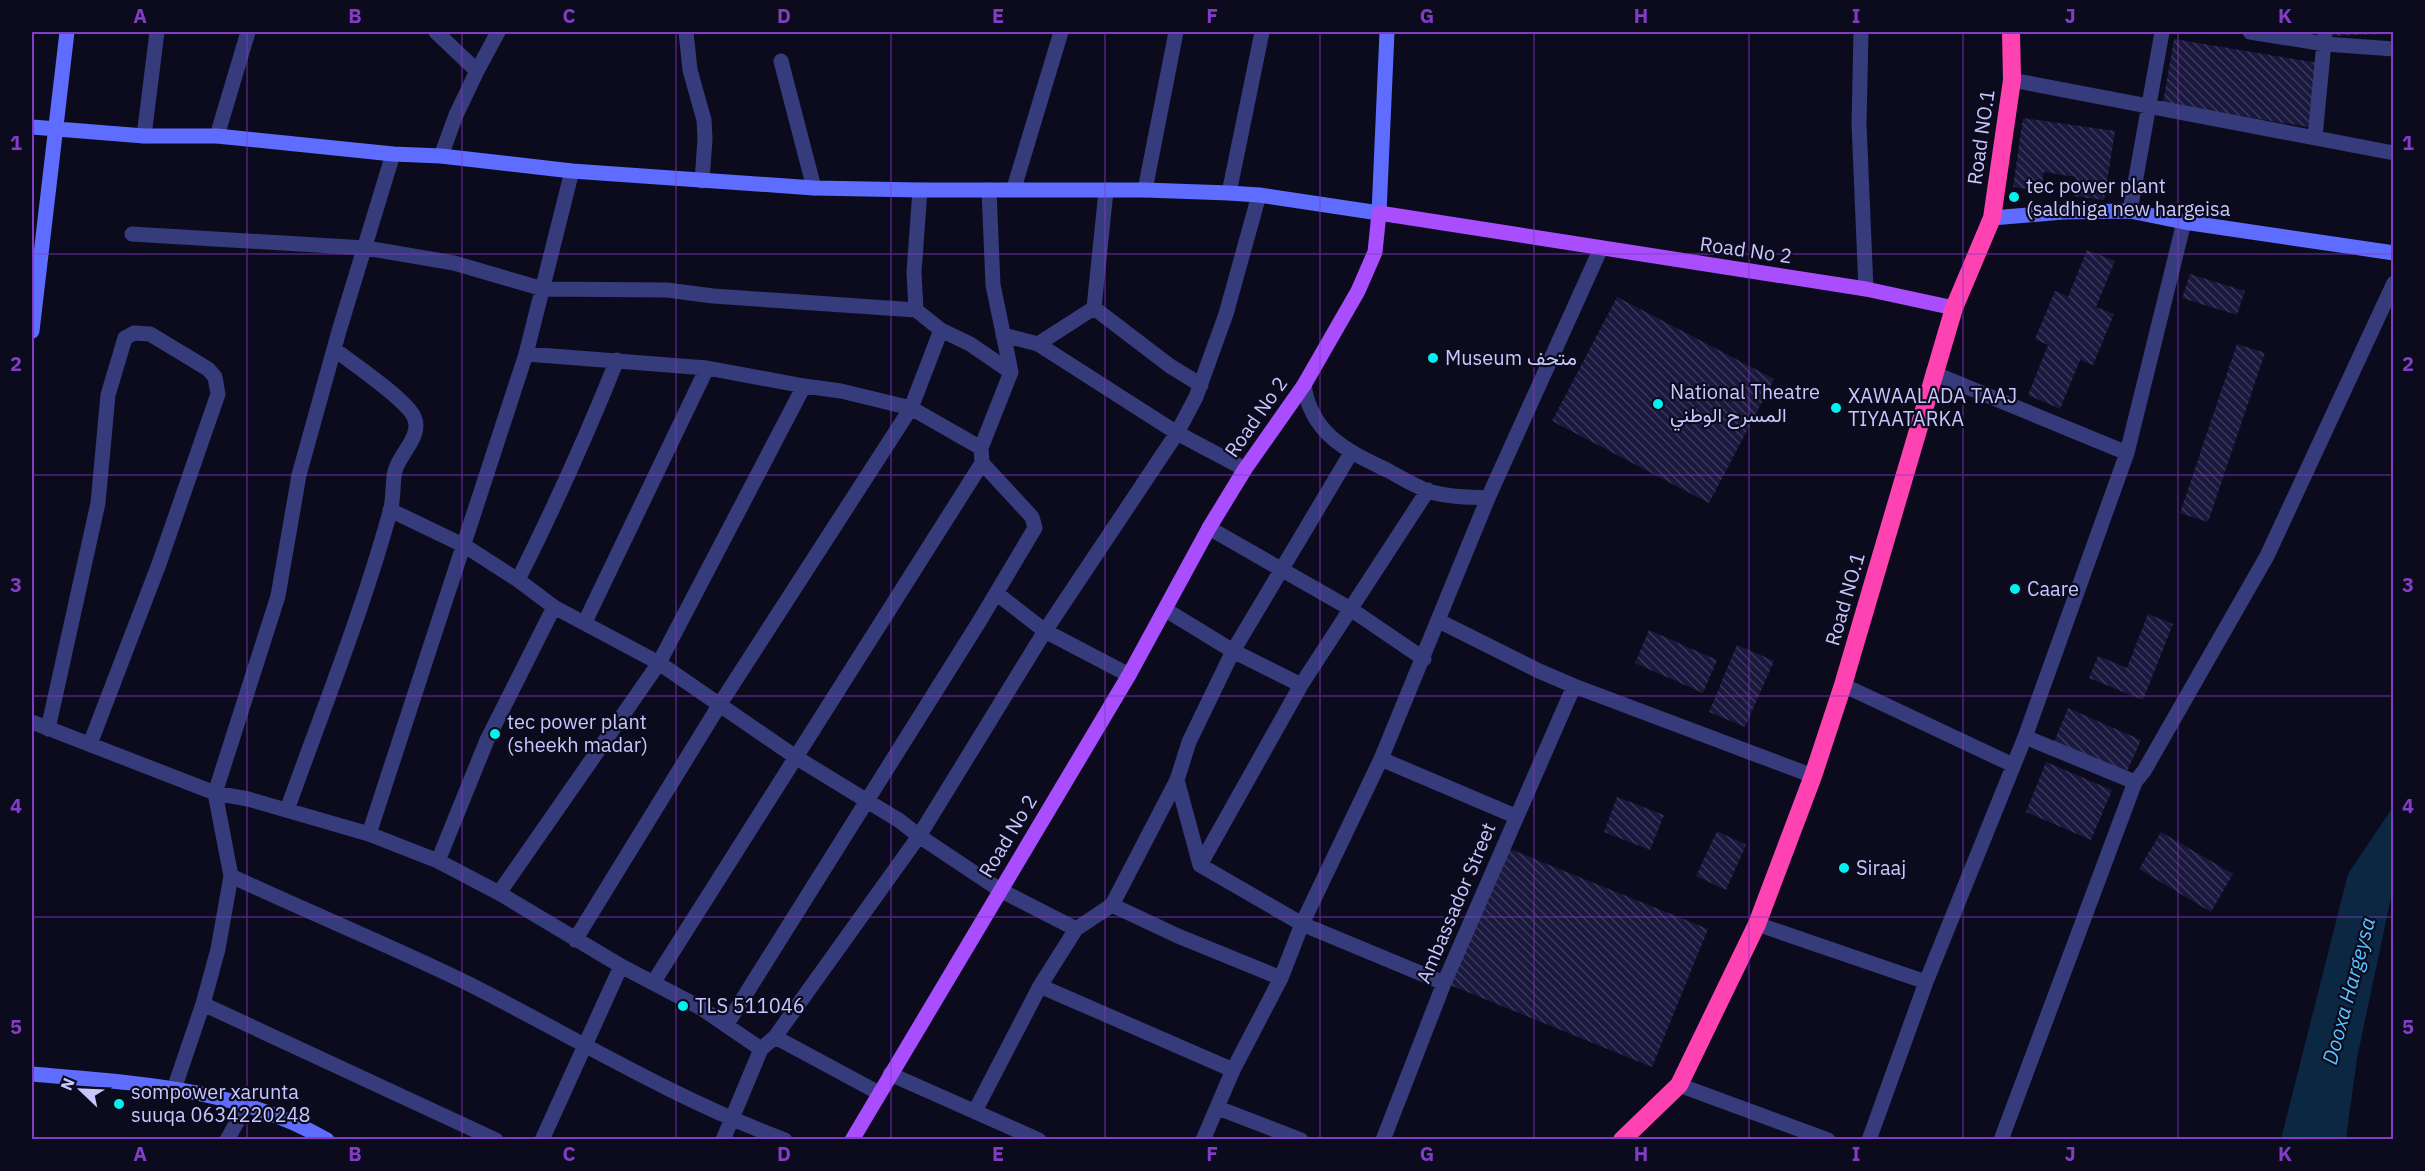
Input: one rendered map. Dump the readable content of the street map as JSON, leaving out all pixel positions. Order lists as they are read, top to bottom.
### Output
{
  "streets": {
    "highway": ["Road NO.1"],
    "main road": ["Road No 2"],
    "street": ["Ambassador Street"]
  },
  "crossings": [
    ["Road NO.1", "Road No 2"]
  ],
  "water": ["Dooxa Hargeysa"],
  "places": [
    "tec power plant (saldhiga new hargeisa",
    "Museum متحف",
    "National Theatre المسرح الوطني",
    "XAWAALADA TAAJ TIYAATARKA",
    "Caare",
    "tec power plant (sheekh madar)",
    "Siraaj",
    "TLS 511046",
    "sompower xarunta suuqa 0634220248"
  ],
  "north": "top left",
  "grid": {
    "columns": [
      "A",
      "B",
      "C",
      "D",
      "E",
      "F",
      "G",
      "H",
      "I",
      "J",
      "K"
    ],
    "rows": [
      "1",
      "2",
      "3",
      "4",
      "5"
    ]
  }
}
